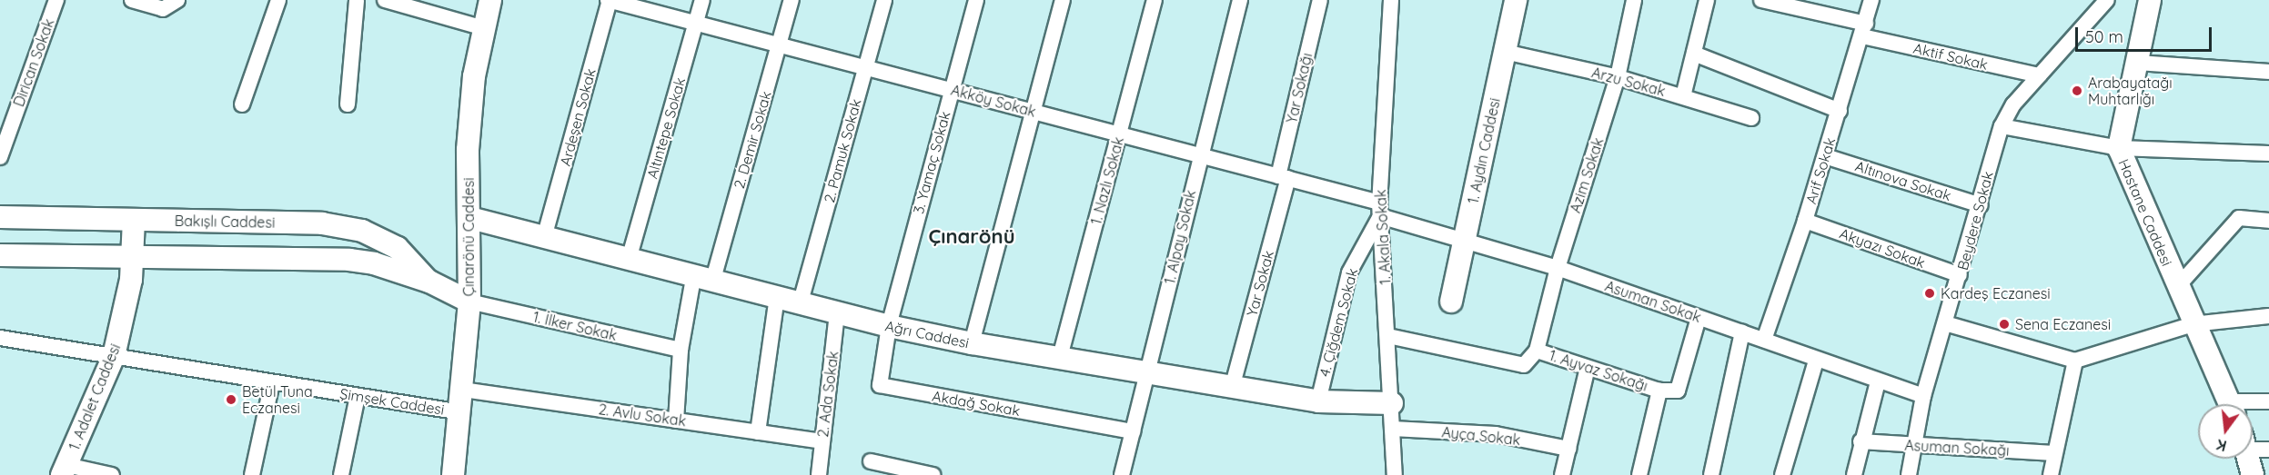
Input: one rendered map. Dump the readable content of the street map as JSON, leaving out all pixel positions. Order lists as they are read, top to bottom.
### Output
{
  "streets": {
    "street": [
      "Aktif Sokak",
      "Dirican Sokak",
      "Arzu Sokak",
      "Yar Sokağı",
      "Akköy Sokak",
      "Ardeşen Sokak",
      "Altıntepe Sokak",
      "2. Demir Sokak",
      "2. Pamuk Sokak",
      "1. Aydın Caddesi",
      "3. Yamaç Sokak",
      "Arif Sokak",
      "Azim Sokak",
      "1. Nazlı Sokak",
      "Altınova Sokak",
      "Hastane Caddesi",
      "Beydere Sokak",
      "Bakışlı Caddesi",
      "Çınarönü Caddesi",
      "1. Alpay Sokak",
      "1. Akala Sokak",
      "Akyazı Sokak",
      "Yar Sokak",
      "Asuman Sokak",
      "4. Çiğdem Sokak",
      "1. İlker Sokak",
      "Ağrı Caddesi",
      "1. Ayvaz Sokağı",
      "2. Ada Sokak",
      "1. Adalet Caddesi",
      "Şimşek Caddesi",
      "Akdağ Sokak",
      "2. Avlu Sokak",
      "Ayça Sokak",
      "Asuman Sokağı"
    ]
  },
  "crossings": [
    ["Aktif Sokak", "Arif Sokak"],
    ["Aktif Sokak", "Beydere Sokak"],
    ["Arzu Sokak", "1. Aydın Caddesi"],
    ["Arzu Sokak", "Azim Sokak"],
    ["Yar Sokağı", "Akköy Sokak"],
    ["Yar Sokağı", "Yar Sokak"],
    ["Akköy Sokak", "Ardeşen Sokak"],
    ["Akköy Sokak", "Altıntepe Sokak"],
    ["Akköy Sokak", "2. Demir Sokak"],
    ["Akköy Sokak", "2. Pamuk Sokak"],
    ["Akköy Sokak", "3. Yamaç Sokak"],
    ["Akköy Sokak", "1. Nazlı Sokak"],
    ["Akköy Sokak", "1. Alpay Sokak"],
    ["Akköy Sokak", "1. Akala Sokak"],
    ["Akköy Sokak", "Yar Sokak"],
    ["Akköy Sokak", "Asuman Sokak"],
    ["Akköy Sokak", "4. Çiğdem Sokak"],
    ["Ardeşen Sokak", "Ağrı Caddesi"],
    ["Altıntepe Sokak", "Ağrı Caddesi"],
    ["2. Demir Sokak", "1. İlker Sokak"],
    ["2. Demir Sokak", "Ağrı Caddesi"],
    ["2. Demir Sokak", "2. Avlu Sokak"],
    ["2. Pamuk Sokak", "Ağrı Caddesi"],
    ["1. Aydın Caddesi", "Asuman Sokak"],
    ["3. Yamaç Sokak", "Ağrı Caddesi"],
    ["3. Yamaç Sokak", "Akdağ Sokak"],
    ["Arif Sokak", "Altınova Sokak"],
    ["Arif Sokak", "Akyazı Sokak"],
    ["Arif Sokak", "Asuman Sokak"],
    ["Azim Sokak", "Asuman Sokak"],
    ["Azim Sokak", "1. Ayvaz Sokağı"],
    ["1. Nazlı Sokak", "Ağrı Caddesi"],
    ["Altınova Sokak", "Beydere Sokak"],
    ["Beydere Sokak", "Akyazı Sokak"],
    ["Beydere Sokak", "Asuman Sokak"],
    ["Beydere Sokak", "Asuman Sokağı"],
    ["Bakışlı Caddesi", "Çınarönü Caddesi"],
    ["Bakışlı Caddesi", "1. İlker Sokak"],
    ["Bakışlı Caddesi", "1. Adalet Caddesi"],
    ["Çınarönü Caddesi", "1. İlker Sokak"],
    ["Çınarönü Caddesi", "Ağrı Caddesi"],
    ["Çınarönü Caddesi", "Şimşek Caddesi"],
    ["Çınarönü Caddesi", "2. Avlu Sokak"],
    ["1. Alpay Sokak", "Ağrı Caddesi"],
    ["1. Alpay Sokak", "Akdağ Sokak"],
    ["1. Akala Sokak", "Asuman Sokak"],
    ["1. Akala Sokak", "4. Çiğdem Sokak"],
    ["1. Akala Sokak", "Ağrı Caddesi"],
    ["1. Akala Sokak", "1. Ayvaz Sokağı"],
    ["1. Akala Sokak", "Ayça Sokak"],
    ["Yar Sokak", "Ağrı Caddesi"],
    ["Asuman Sokak", "4. Çiğdem Sokak"],
    ["Asuman Sokak", "1. Ayvaz Sokağı"],
    ["4. Çiğdem Sokak", "Ağrı Caddesi"],
    ["Ağrı Caddesi", "2. Ada Sokak"],
    ["Ağrı Caddesi", "Akdağ Sokak"],
    ["2. Ada Sokak", "2. Avlu Sokak"],
    ["1. Adalet Caddesi", "Şimşek Caddesi"]
  ],
  "districts": ["Çınarönü"],
  "places": [
    "Arabayatağı Muhtarlığı",
    "Kardeş Eczanesi",
    "Sena Eczanesi",
    "Betül Tuna Eczanesi"
  ],
  "scale_bar": "50 m",
  "north": "bottom"
}
